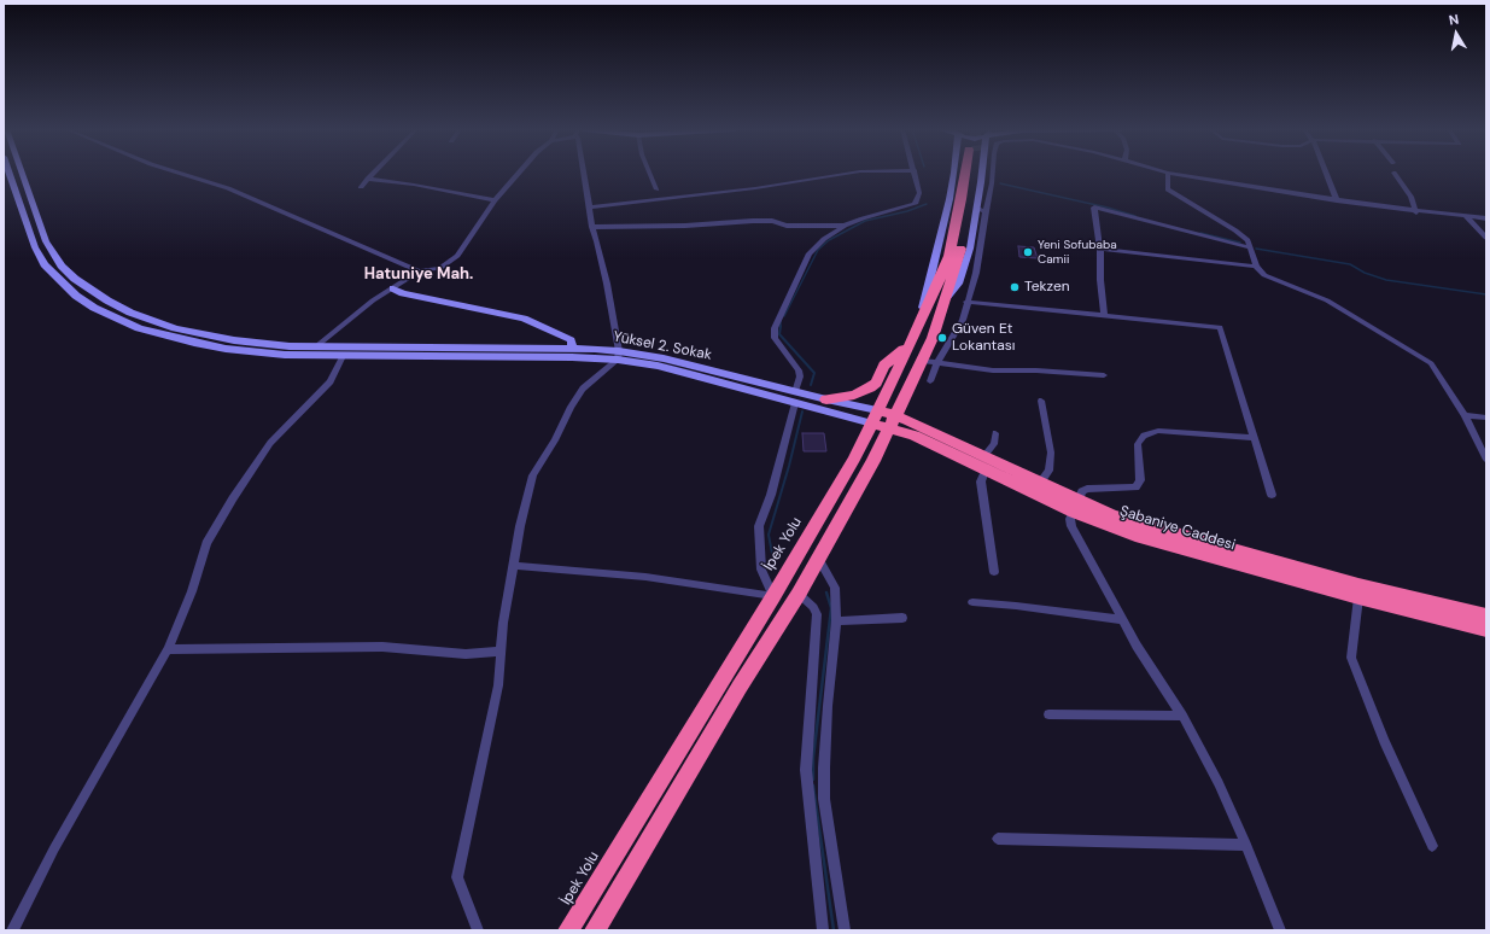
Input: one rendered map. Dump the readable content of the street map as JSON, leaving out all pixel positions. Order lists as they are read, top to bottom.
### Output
{
  "streets": {
    "highway": ["Şabaniye Caddesi", "İpek Yolu"],
    "street": ["Yüksel 2. Sokak"]
  },
  "crossings": [
    ["Yüksel 2. Sokak", "Şabaniye Caddesi"],
    ["Yüksel 2. Sokak", "İpek Yolu"],
    ["Şabaniye Caddesi", "İpek Yolu"]
  ],
  "districts": ["Hatuniye Mah."],
  "places": ["Yeni Sofubaba Camii", "Tekzen", "Güven Et Lokantası"],
  "north": "top"
}
